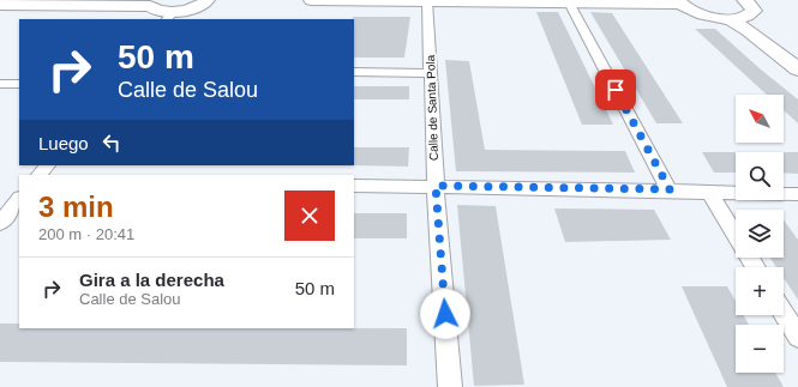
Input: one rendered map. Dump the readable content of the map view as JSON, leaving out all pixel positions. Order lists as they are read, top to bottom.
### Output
{
  "streets": {
    "street": ["Calle de Santa Pola"]
  },
  "north": "top left",
  "page": {
    "turn": ["50 m", "Calle de Salou"],
    "map_buttons": ["+", "−"],
    "then": "Luego",
    "heading": ["3 min", "200 m · 20:41"],
    "list": [
      {
        "name": "Gira a la derecha",
        "note": "Calle de Salou",
        "value": "50 m"
      }
    ]
  }
}
